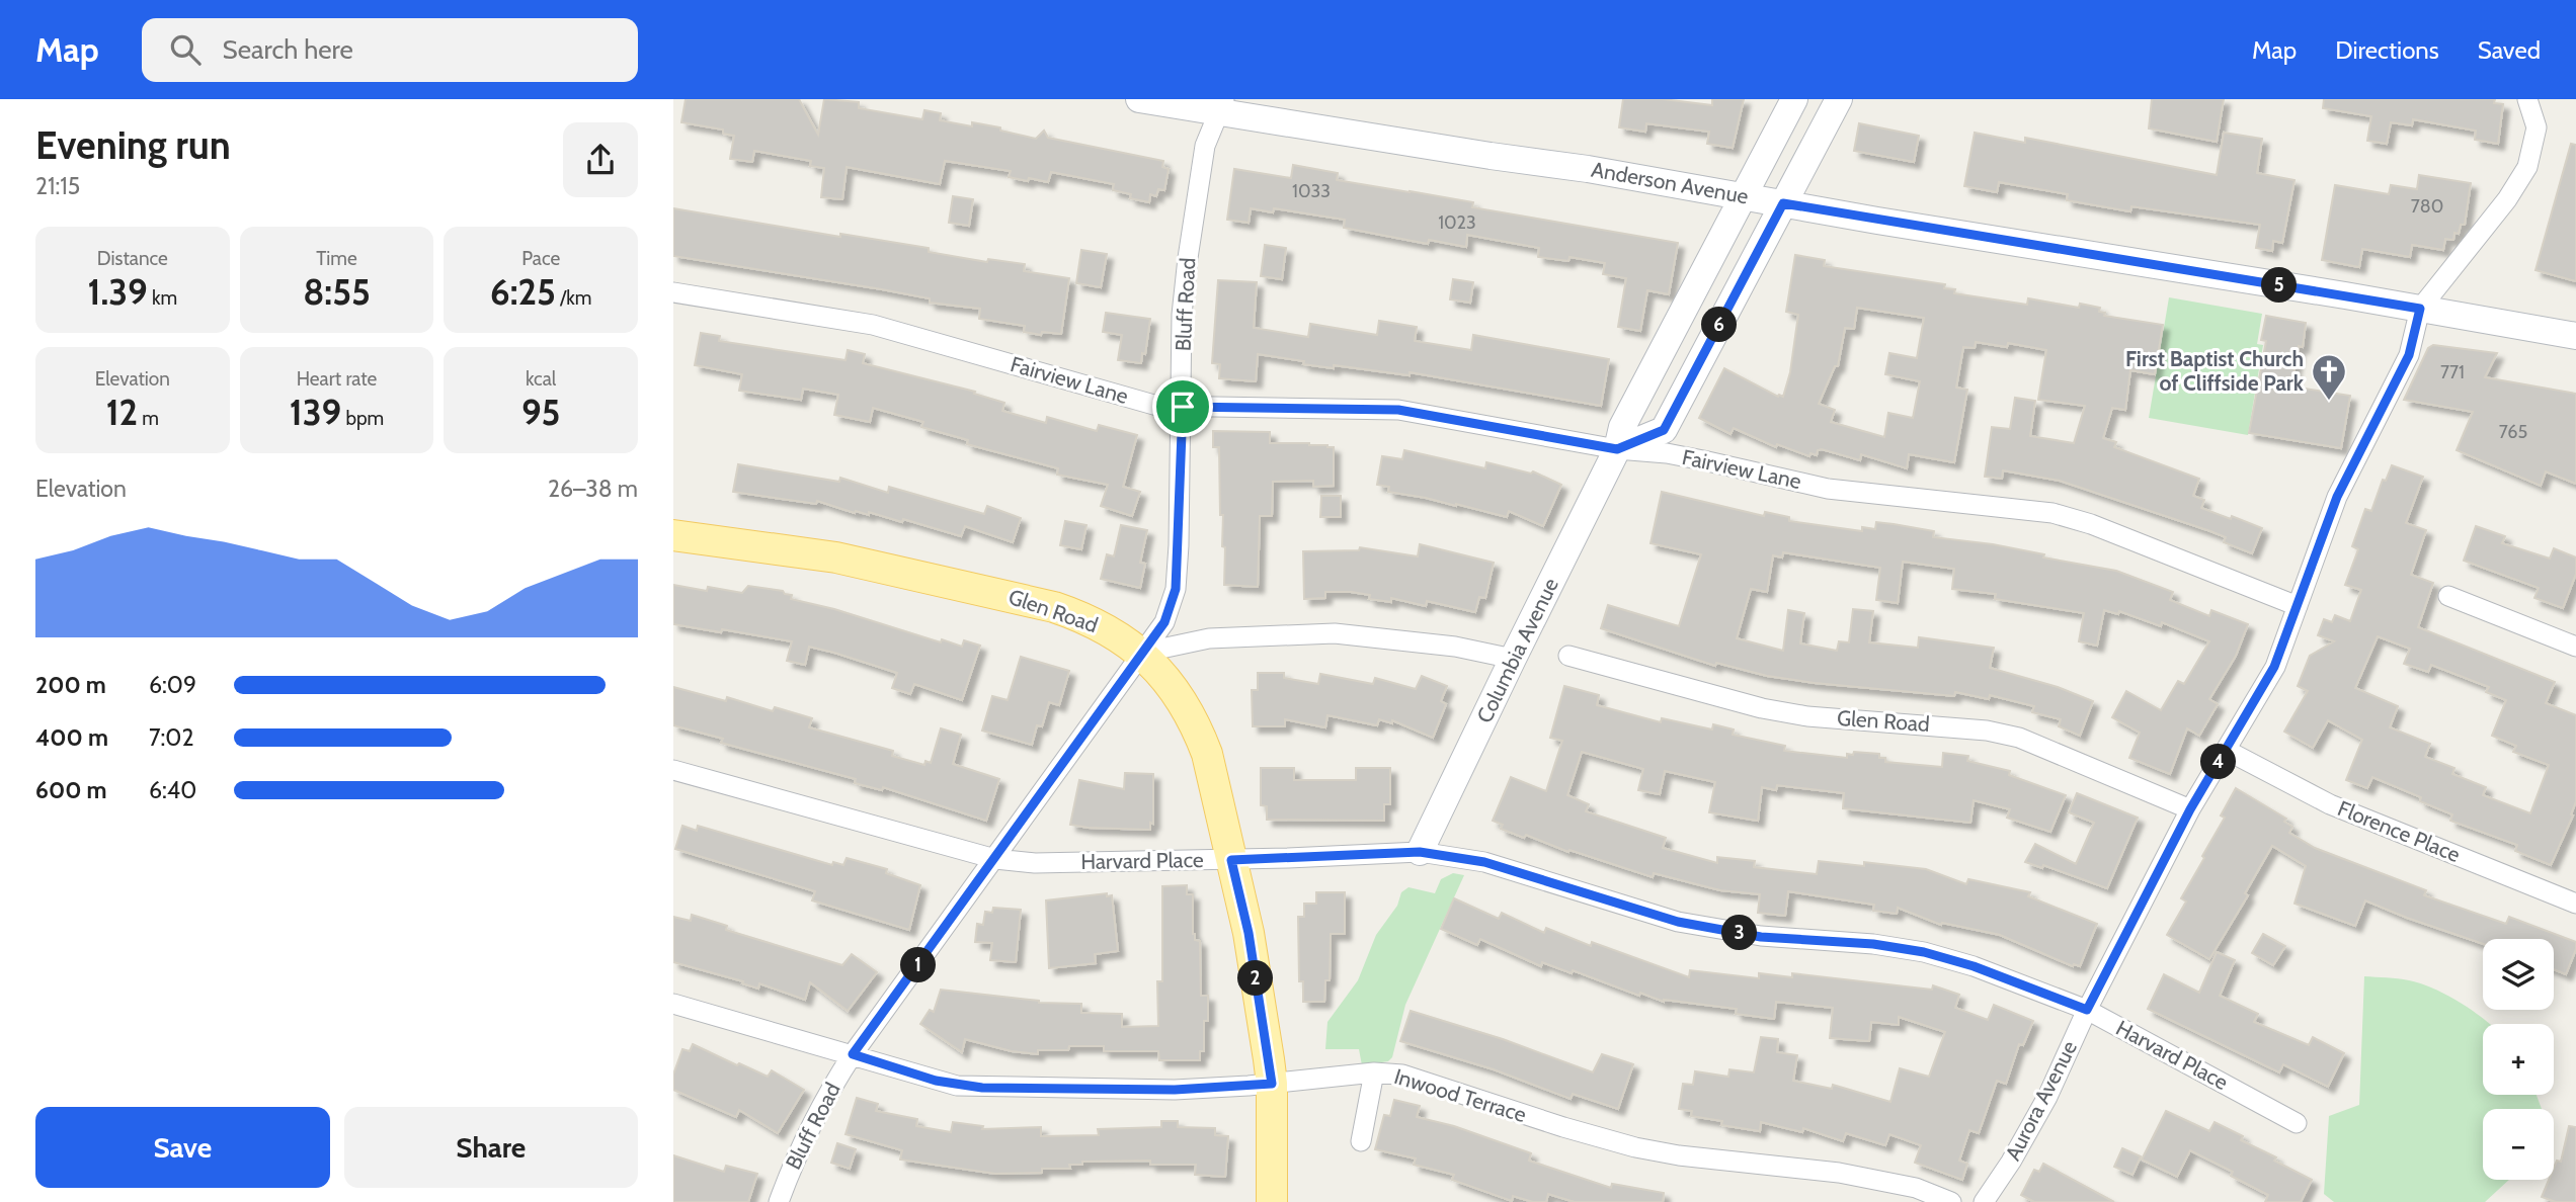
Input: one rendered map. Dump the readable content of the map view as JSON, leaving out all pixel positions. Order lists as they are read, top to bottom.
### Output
{
  "streets": {
    "main road": ["Anderson Avenue", "Glen Road", "Columbia Avenue"],
    "street": [
      "Bluff Road",
      "Fairview Lane",
      "Florence Place",
      "Harvard Place",
      "Inwood Terrace",
      "Aurora Avenue"
    ]
  },
  "crossings": [
    ["Anderson Avenue", "Bluff Road"],
    ["Anderson Avenue", "Columbia Avenue"],
    ["Anderson Avenue", "Aurora Avenue"],
    ["Bluff Road", "Fairview Lane"],
    ["Bluff Road", "Glen Road"],
    ["Bluff Road", "Harvard Place"],
    ["Bluff Road", "Inwood Terrace"],
    ["Fairview Lane", "Columbia Avenue"],
    ["Fairview Lane", "Aurora Avenue"],
    ["Glen Road", "Harvard Place"],
    ["Glen Road", "Inwood Terrace"],
    ["Glen Road", "Aurora Avenue"],
    ["Columbia Avenue", "Harvard Place"],
    ["Florence Place", "Aurora Avenue"],
    ["Harvard Place", "Aurora Avenue"]
  ],
  "places": {
    "church": ["First Baptist Church of Cliffside Park"]
  },
  "house_numbers": [
    "1033",
    "780",
    "1023",
    "771",
    "765"
  ],
  "page": {
    "header": "Map",
    "search": "Search here",
    "nav": ["Map", "Directions", "Saved"],
    "heading": ["Evening run", "21:15"],
    "stats": [
      ["Distance", "1.39 km"],
      ["Time", "8:55"],
      ["Pace", "6:25 /km"],
      ["Elevation", "12 m"],
      ["Heart rate", "139 bpm"],
      ["kcal", "95"]
    ],
    "pins": [
      "5",
      "6",
      "4",
      "3",
      "1",
      "2"
    ],
    "chart": ["Elevation", "26–38 m"],
    "list": [
      {
        "name": "200 m",
        "note": "6:09"
      },
      {
        "name": "400 m",
        "note": "7:02"
      },
      {
        "name": "600 m",
        "note": "6:40"
      }
    ],
    "map_buttons": ["+", "−"],
    "buttons": ["Save", "Share"]
  }
}
